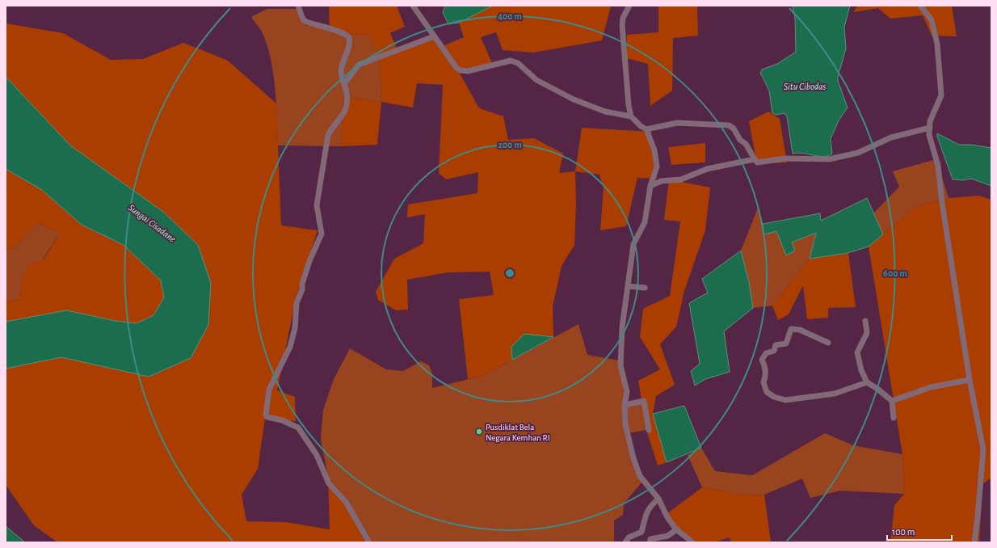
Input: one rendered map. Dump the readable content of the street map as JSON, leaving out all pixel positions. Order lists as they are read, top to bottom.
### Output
{
  "water": ["Situ Cibodas", "Sungai Cisadane"],
  "places": ["Pusdiklat Bela Negara Kemhan RI"],
  "scale_bar": "100 m",
  "rings": ["400 m", "200 m", "600 m"]
}
